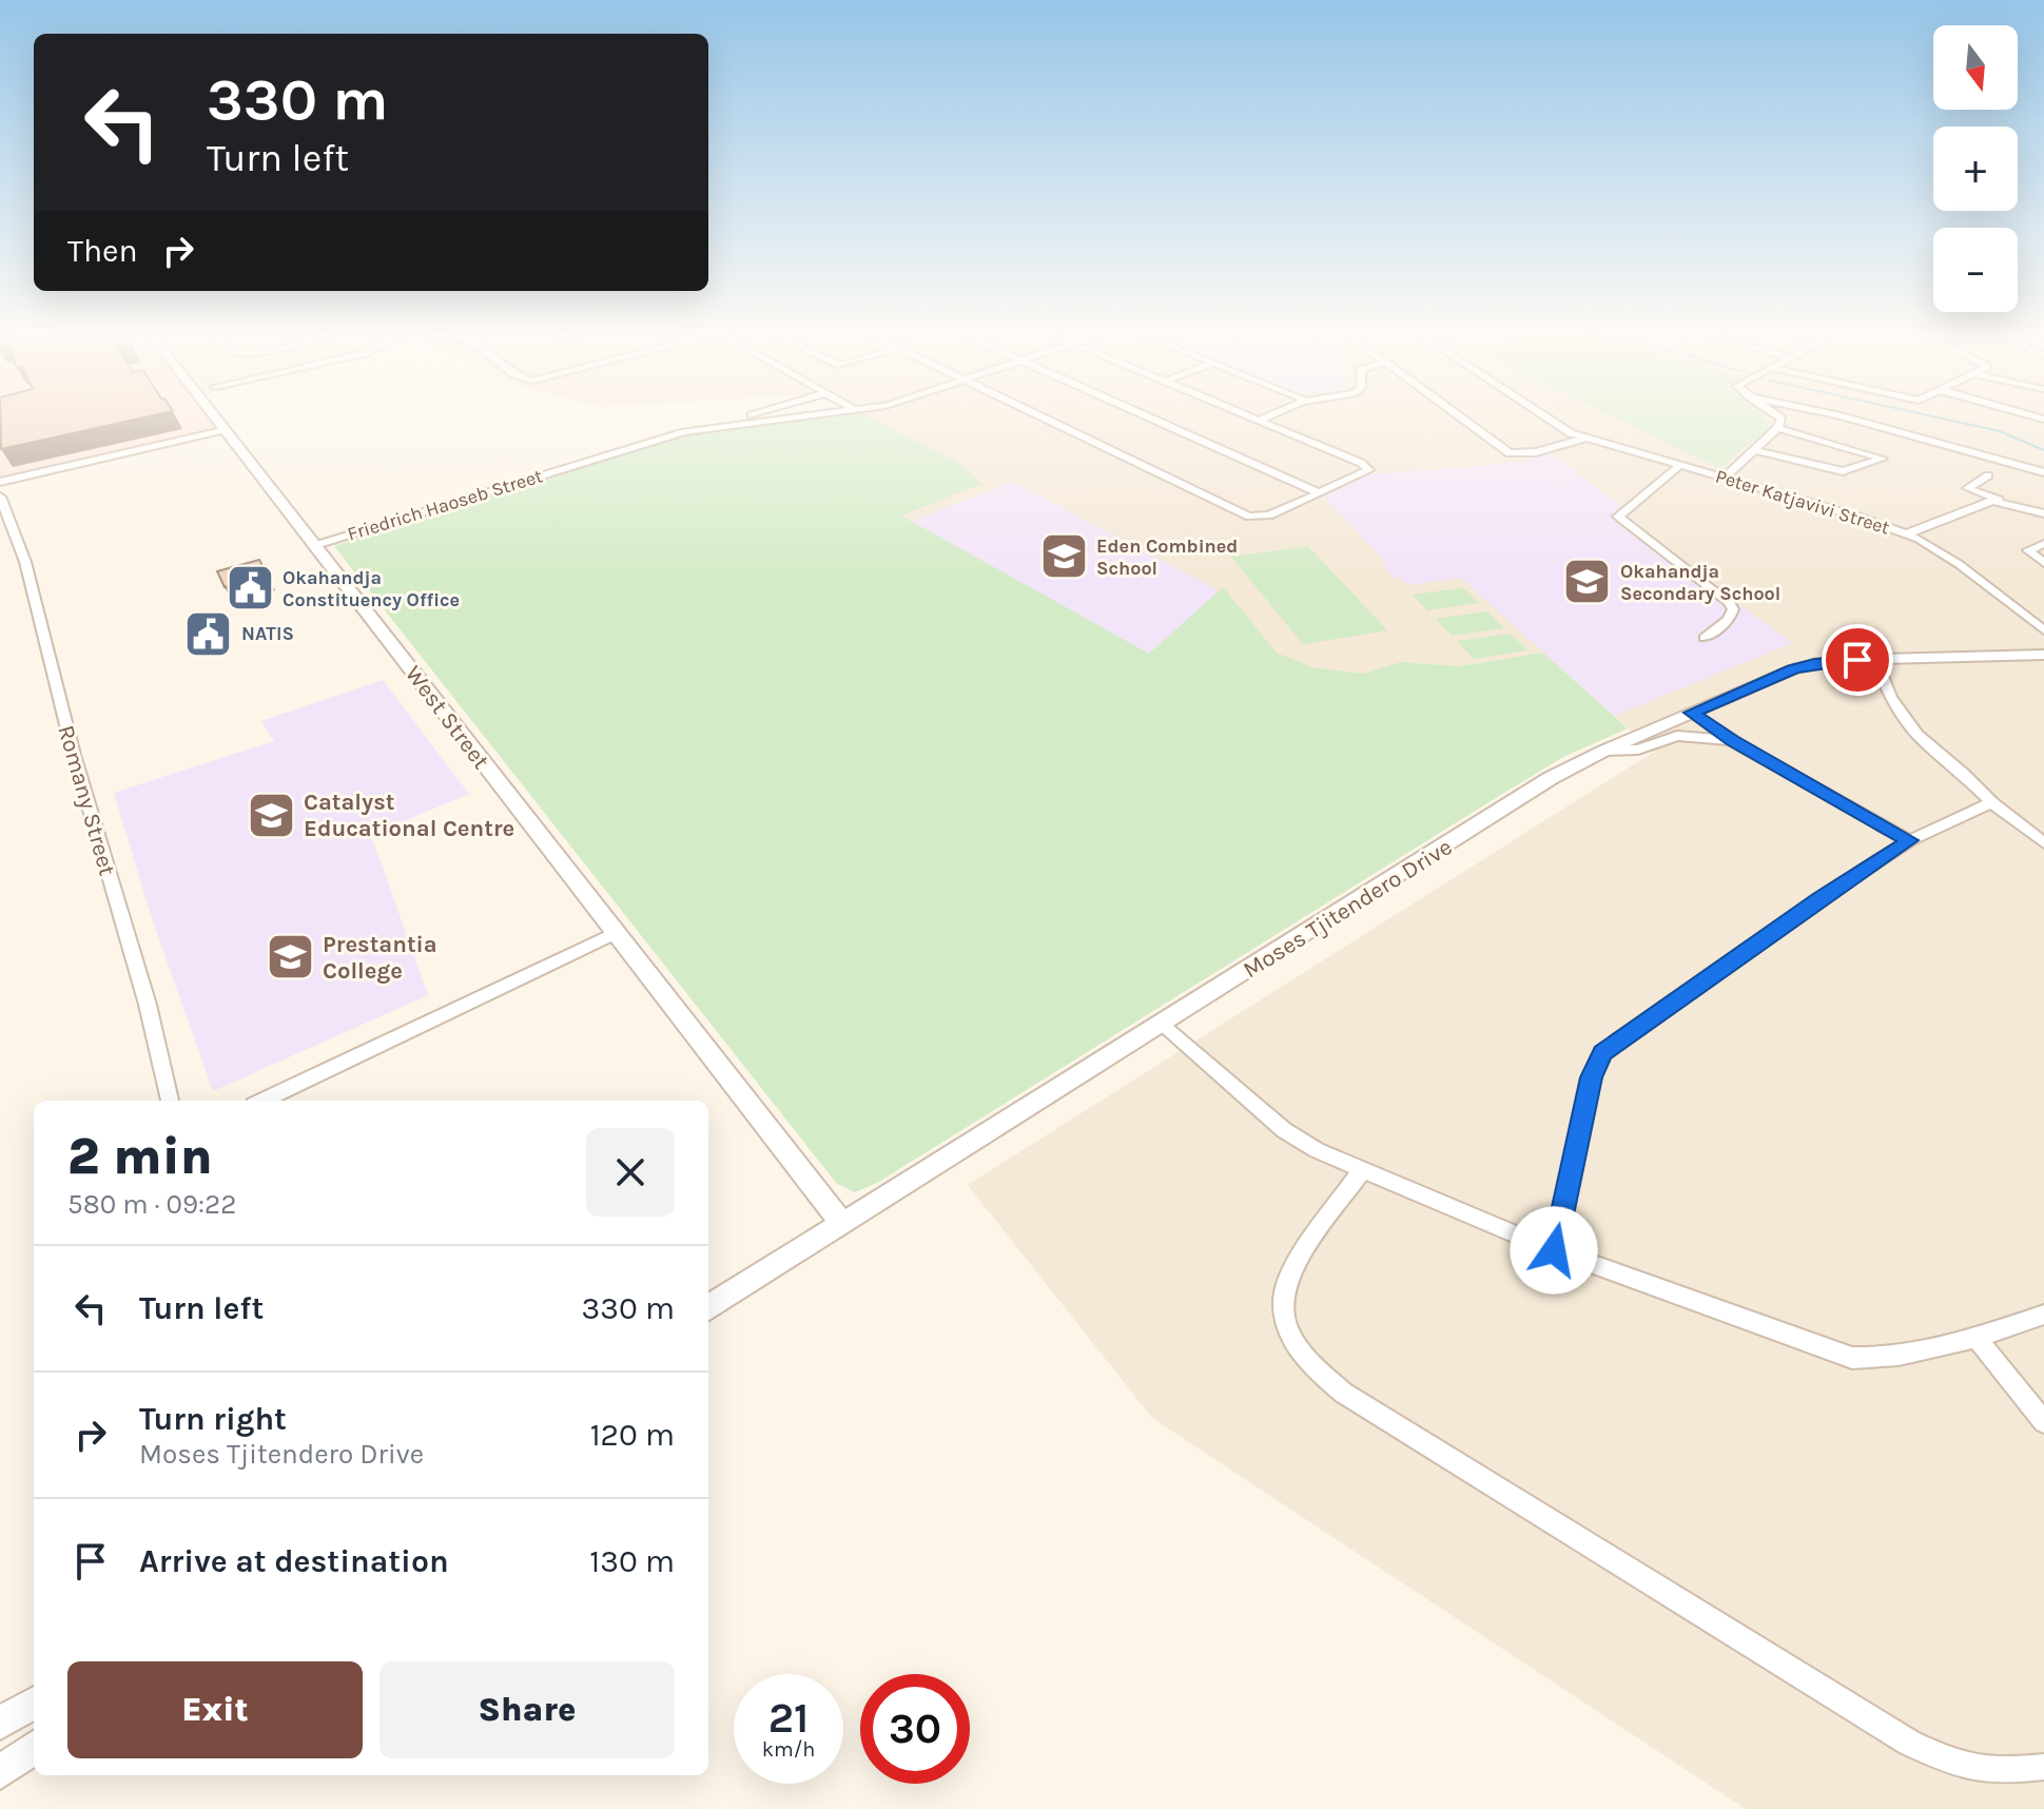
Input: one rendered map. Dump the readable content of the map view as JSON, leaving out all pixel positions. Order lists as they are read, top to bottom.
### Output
{
  "streets": {
    "street": [
      "Peter Katjavivi Street",
      "Friedrich Haoseb Street",
      "West Street",
      "Romany Street",
      "Moses Tjitendero Drive"
    ]
  },
  "crossings": [
    ["Friedrich Haoseb Street", "West Street"],
    ["West Street", "Moses Tjitendero Drive"]
  ],
  "places": {
    "school or university": [
      "Eden Combined School",
      "Okahandja Secondary School",
      "Catalyst Educational Centre",
      "Prestantia College"
    ],
    "public building": ["Okahandja Constituency Office", "NATIS"]
  },
  "north": "bottom",
  "page": {
    "map_buttons": ["+", "−"],
    "turn": ["330 m", "Turn left"],
    "then": "Then",
    "heading": ["2 min", "580 m · 09:22"],
    "list": [
      {
        "name": "Turn left",
        "value": "330 m"
      },
      {
        "name": "Turn right",
        "note": "Moses Tjitendero Drive",
        "value": "120 m"
      },
      {
        "name": "Arrive at destination",
        "value": "130 m"
      }
    ],
    "buttons": ["Exit", "Share"],
    "speed": "21 km/h",
    "limit": "30"
  }
}
